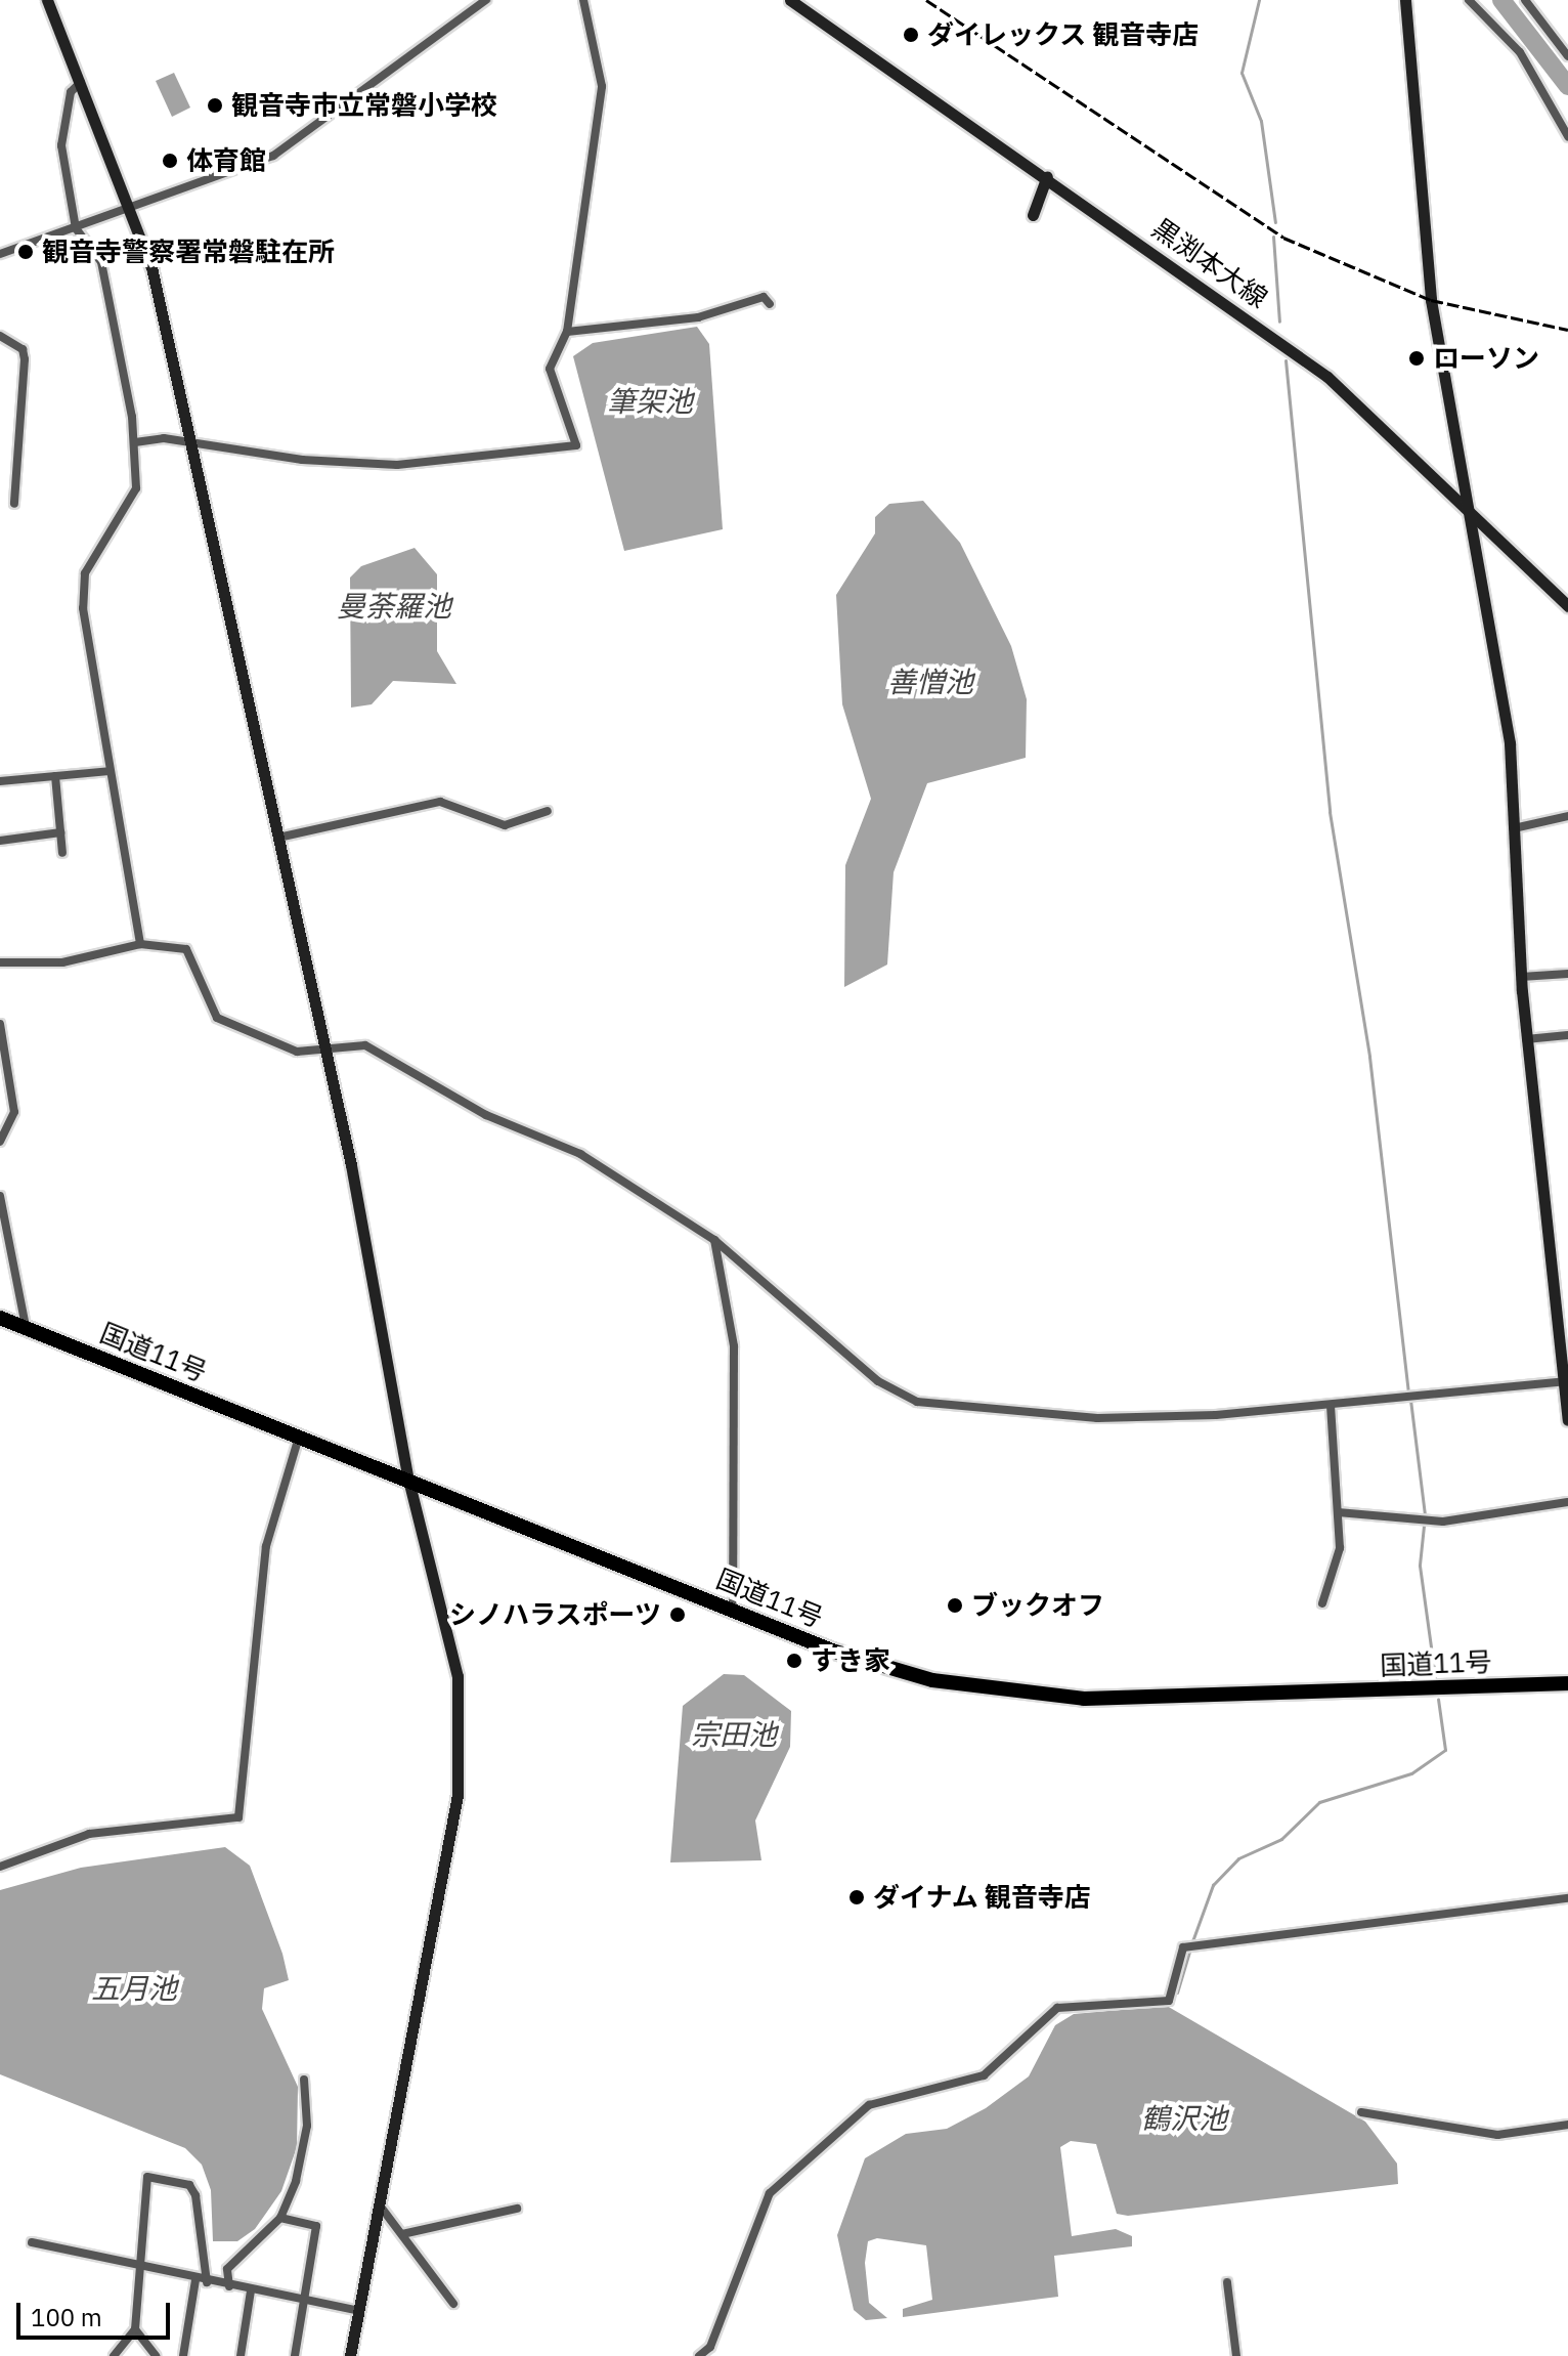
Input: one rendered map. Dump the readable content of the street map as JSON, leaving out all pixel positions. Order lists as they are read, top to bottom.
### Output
{
  "streets": {
    "highway": ["国道11号"],
    "street": ["黒渕本大線"]
  },
  "water": [
    "筆架池",
    "曼荼羅池",
    "善憎池",
    "宗田池",
    "五月池",
    "鶴沢池"
  ],
  "places": [
    "ダイレックス 観音寺店",
    "観音寺市立常磐小学校",
    "体育館",
    "観音寺警察署常磐駐在所",
    "ローソン",
    "ブックオフ",
    "シノハラスポーツ",
    "すき家",
    "ダイナム 観音寺店"
  ],
  "scale_bar": "100 m"
}
